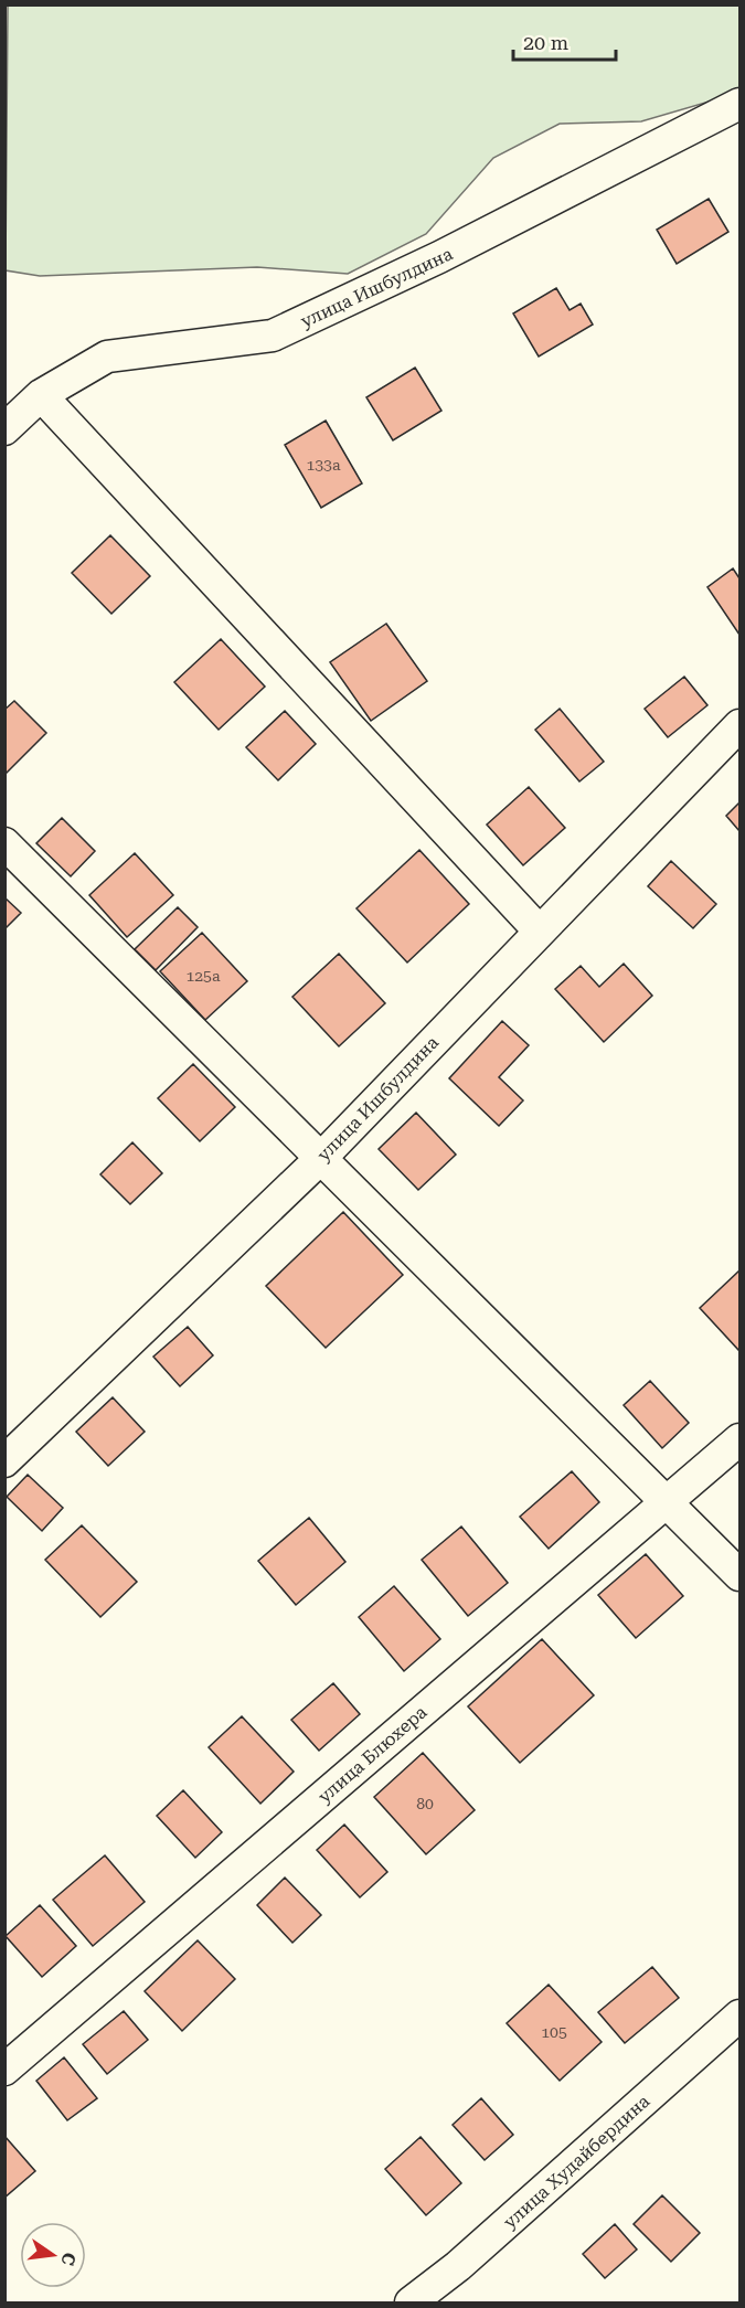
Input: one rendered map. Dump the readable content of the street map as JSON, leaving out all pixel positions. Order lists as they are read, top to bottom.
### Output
{
  "streets": {
    "street": ["улица Ишбулдина", "улица Блюхера", "улица Худайбердина"]
  },
  "house_numbers": [
    "133а",
    "125а",
    "80",
    "105"
  ],
  "scale_bar": "20 m",
  "north": "right"
}
